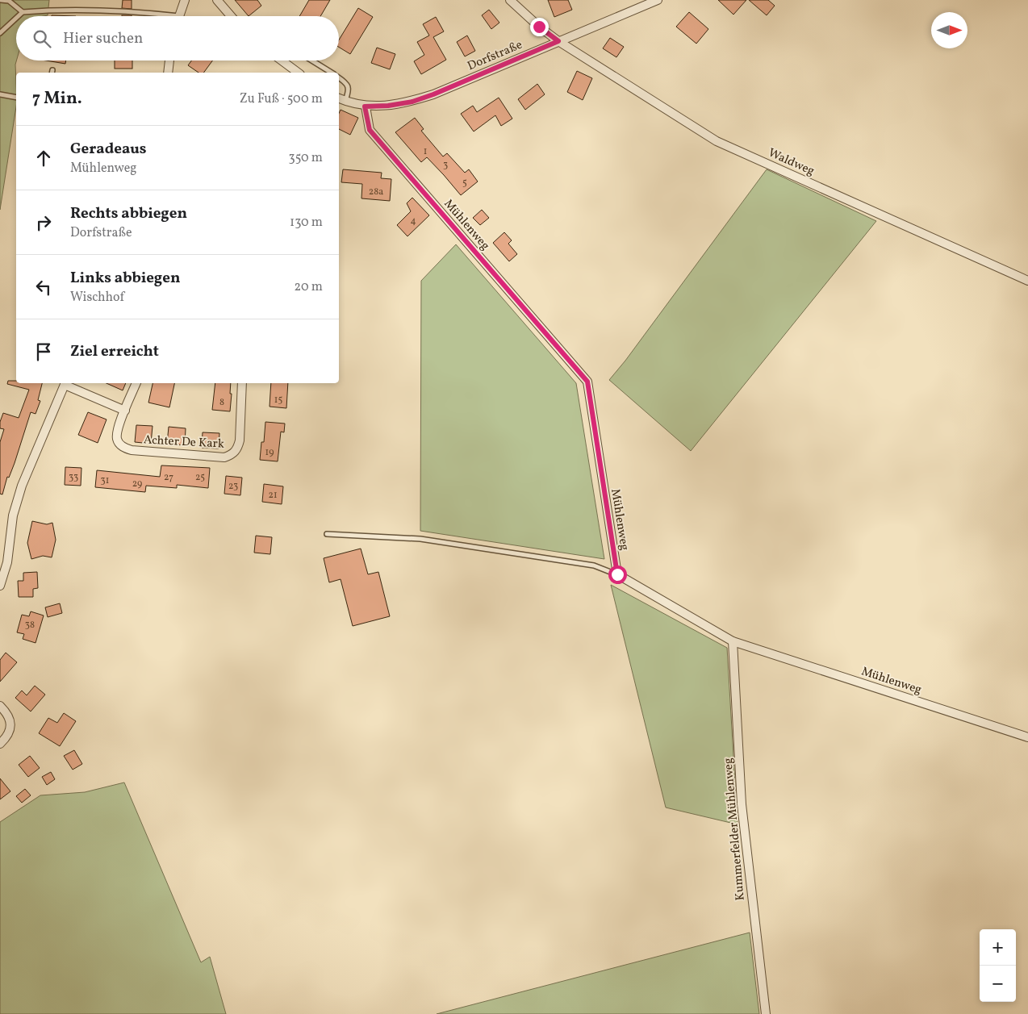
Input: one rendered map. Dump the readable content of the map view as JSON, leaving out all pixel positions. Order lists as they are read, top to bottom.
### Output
{
  "streets": {
    "street": [
      "Dorfstraße",
      "Waldweg",
      "Mühlenweg",
      "Achter De Kark",
      "Kummerfelder Mühlenweg"
    ]
  },
  "crossings": [
    ["Dorfstraße", "Waldweg"],
    ["Dorfstraße", "Mühlenweg"],
    ["Mühlenweg", "Kummerfelder Mühlenweg"]
  ],
  "house_numbers": [
    "1",
    "3",
    "5",
    "28a",
    "4",
    "15",
    "8",
    "19",
    "33",
    "27",
    "25",
    "31",
    "29",
    "23",
    "21",
    "38"
  ],
  "north": "right",
  "page": {
    "search": "Hier suchen",
    "heading": ["7 Min.", "Zu Fuß · 500 m"],
    "list": [
      ["Geradeaus", "Mühlenweg", "350 m"],
      ["Rechts abbiegen", "Dorfstraße", "130 m"],
      ["Links abbiegen", "Wischhof", "20 m"],
      "Ziel erreicht"
    ],
    "map_buttons": ["+", "−"]
  }
}
